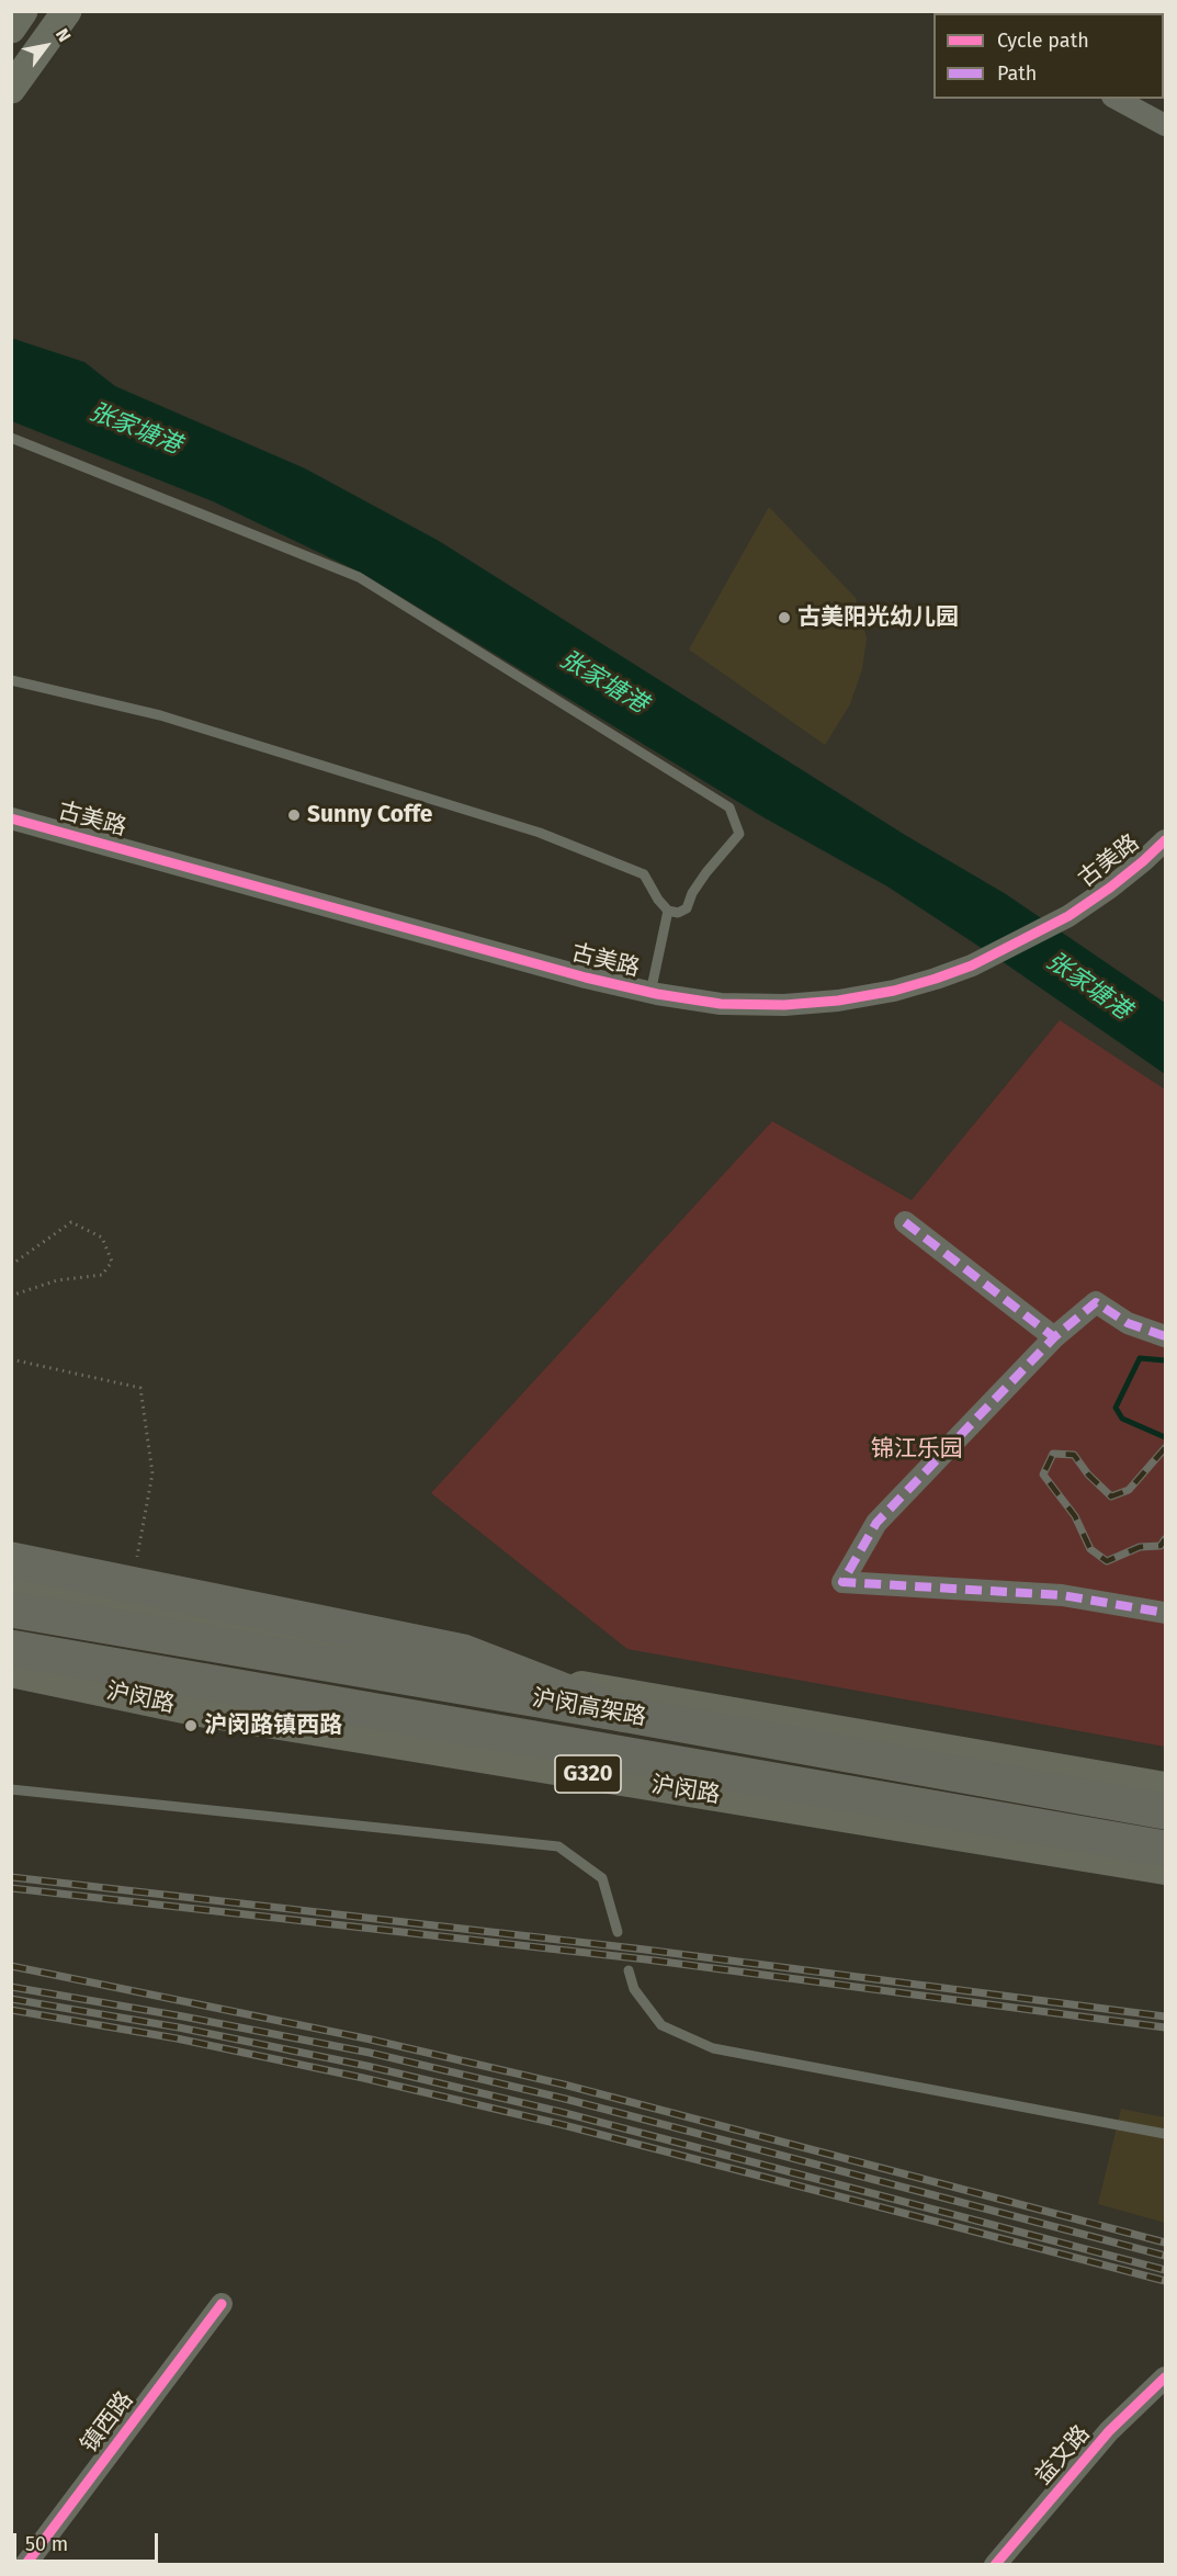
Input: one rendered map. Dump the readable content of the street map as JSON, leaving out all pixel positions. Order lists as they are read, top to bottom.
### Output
{
  "streets": {
    "highway": ["沪闵高架路"],
    "main road": ["沪闵路", "G320"],
    "street": ["古美路", "镇西路", "益文路"]
  },
  "water": ["张家塘港"],
  "parks": ["锦江乐园"],
  "places": ["古美阳光幼儿园", "Sunny Coffe", "沪闵路镇西路"],
  "legend": ["Cycle path", "Path"],
  "scale_bar": "50 m",
  "north": "top right"
}
